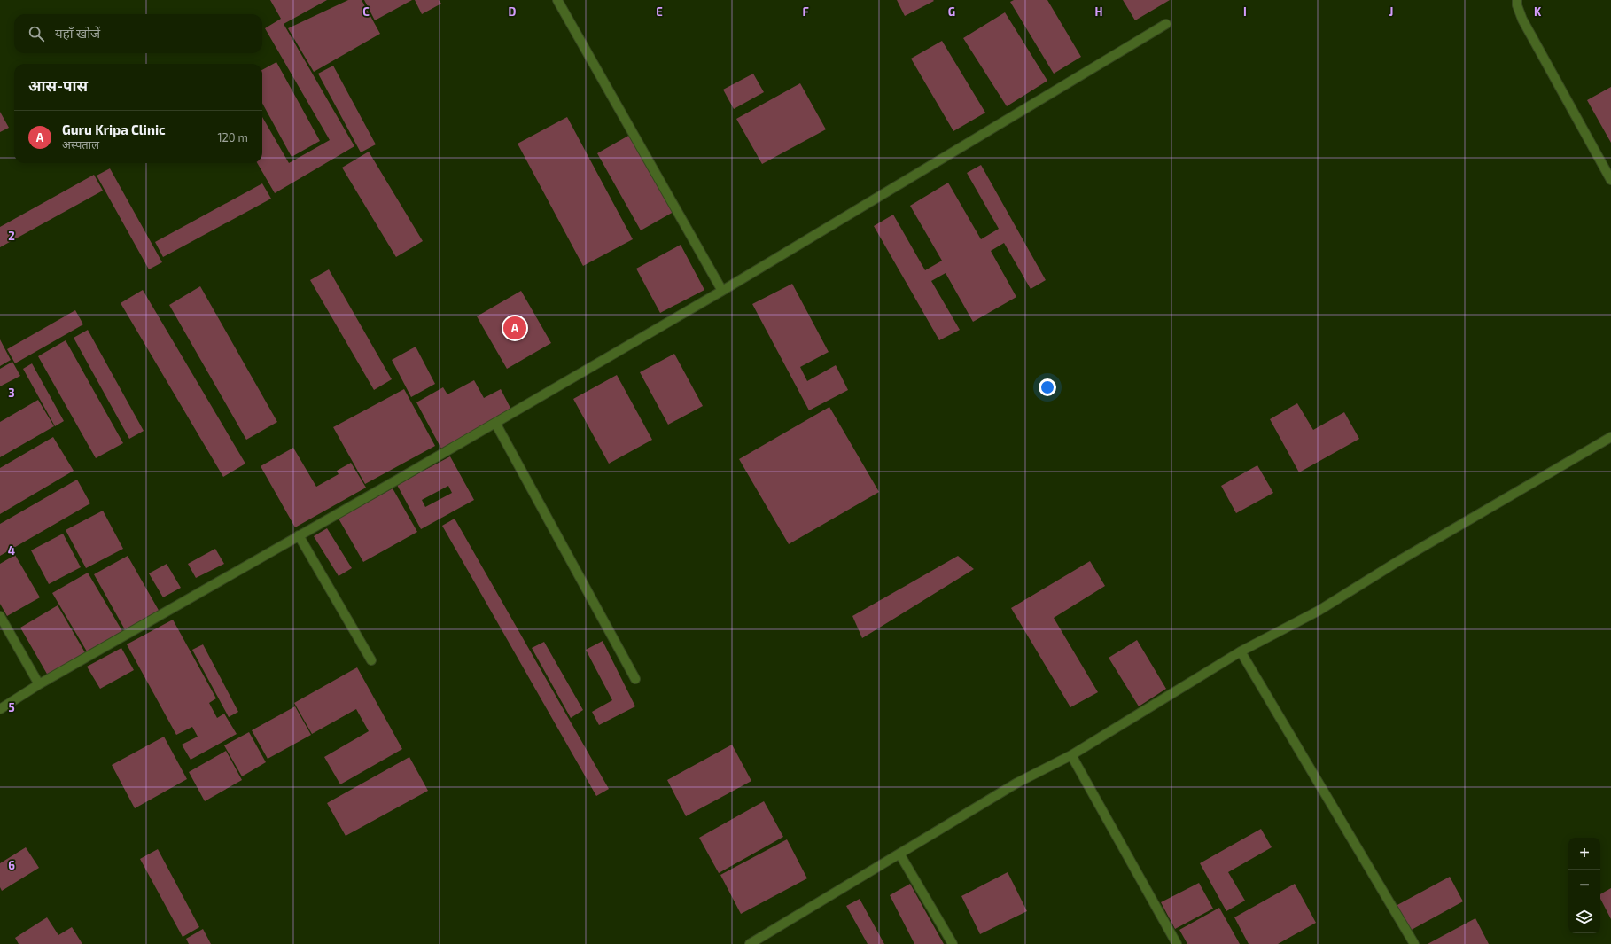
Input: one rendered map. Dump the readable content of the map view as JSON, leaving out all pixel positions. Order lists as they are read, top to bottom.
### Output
{
  "page": {
    "search": "यहाँ खोजें",
    "heading": "आस-पास",
    "list": [
      {
        "mark": "A",
        "name": "Guru Kripa Clinic",
        "note": "अस्पताल",
        "value": "120 m"
      }
    ],
    "pins": "A",
    "map_buttons": ["+", "−"]
  },
  "grid": {
    "columns": [
      "C",
      "D",
      "E",
      "F",
      "G",
      "H",
      "I",
      "J",
      "K"
    ],
    "rows": [
      "2",
      "3",
      "4",
      "5",
      "6"
    ]
  }
}
